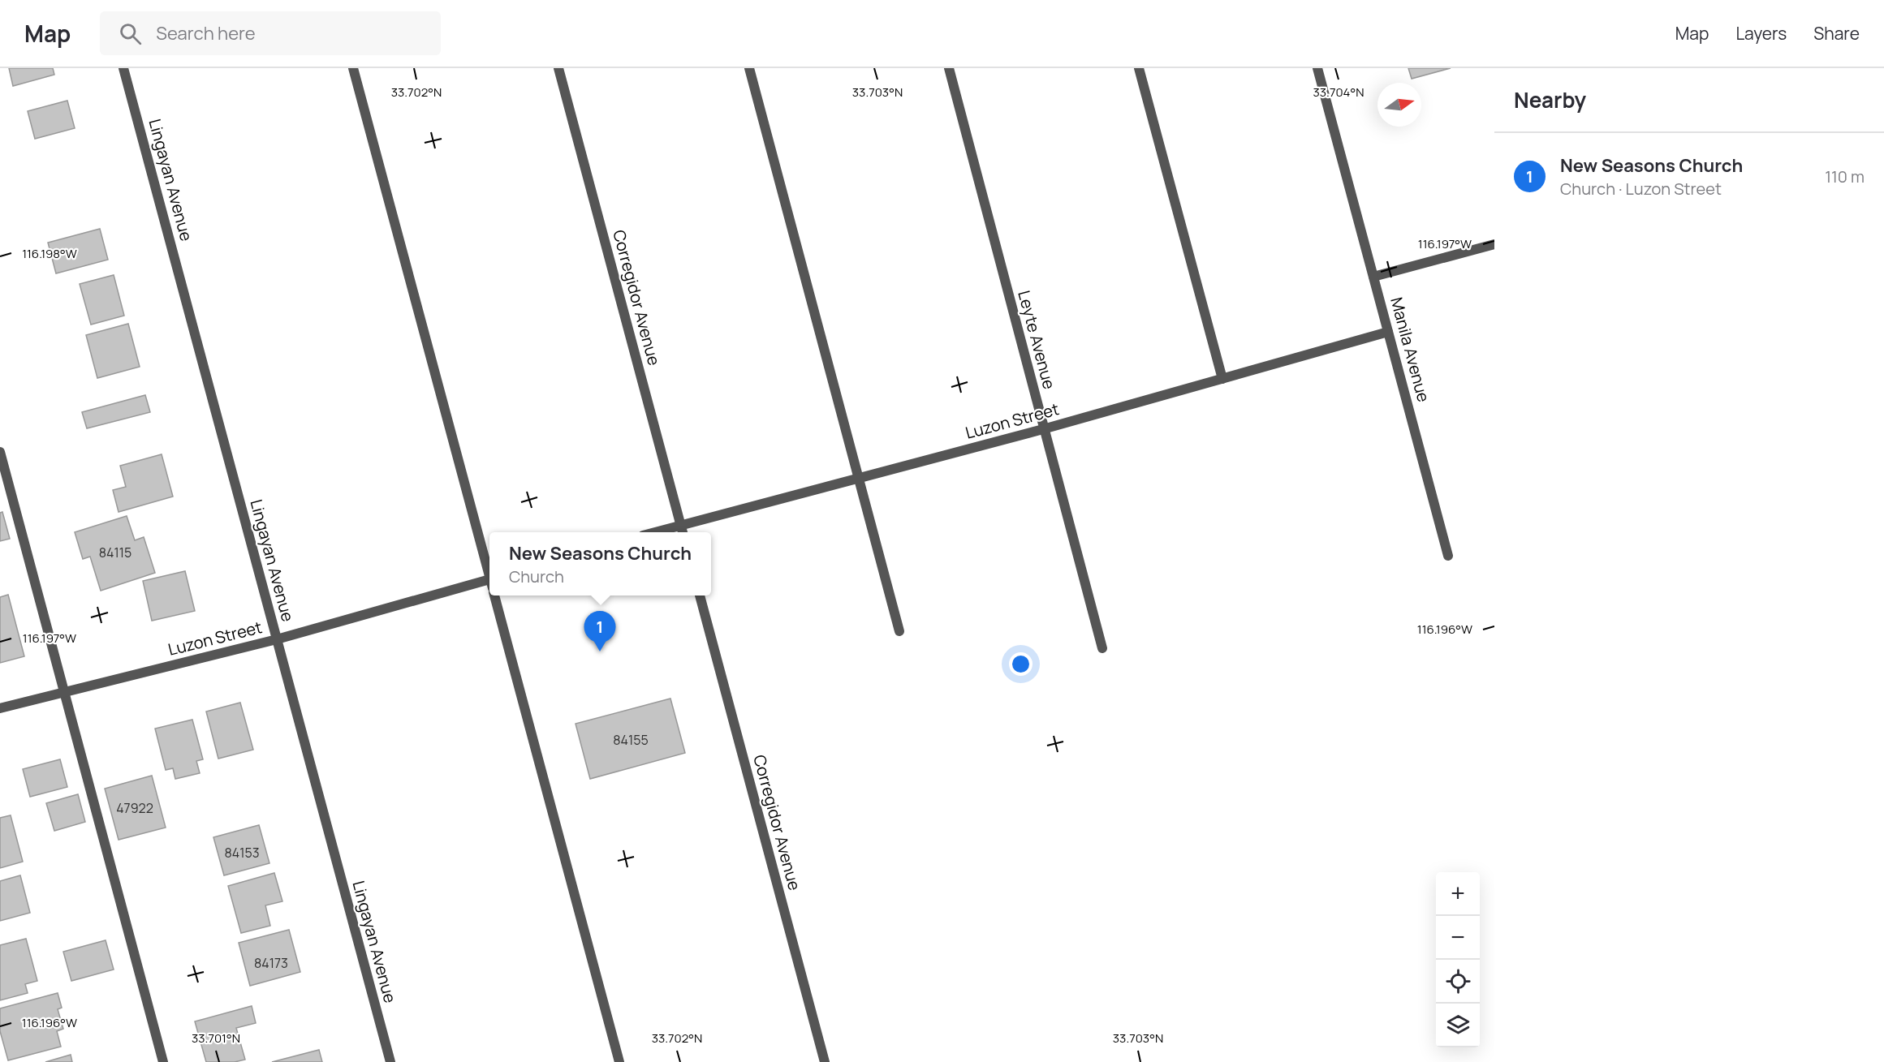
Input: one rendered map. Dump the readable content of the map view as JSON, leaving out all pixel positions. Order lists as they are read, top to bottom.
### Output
{
  "streets": {
    "street": [
      "Lingayan Avenue",
      "Corregidor Avenue",
      "Leyte Avenue",
      "Manila Avenue",
      "Luzon Street"
    ]
  },
  "crossings": [
    ["Lingayan Avenue", "Luzon Street"],
    ["Corregidor Avenue", "Luzon Street"],
    ["Leyte Avenue", "Luzon Street"],
    ["Manila Avenue", "Luzon Street"]
  ],
  "house_numbers": [
    "84115",
    "84155",
    "47922",
    "84153",
    "84173"
  ],
  "north": "right",
  "page": {
    "header": "Map",
    "search": "Search here",
    "nav": ["Map", "Layers", "Share"],
    "heading": "Nearby",
    "list": [
      {
        "mark": "1",
        "name": "New Seasons Church",
        "note": "Church · Luzon Street",
        "value": "110 m"
      }
    ],
    "popup": ["New Seasons Church", "Church"],
    "pins": "1",
    "map_buttons": ["+", "−"]
  },
  "coordinates": [
    "33.702°N",
    "33.703°N",
    "33.704°N",
    "116.197°W",
    "116.198°W",
    "116.196°W",
    "33.701°N"
  ]
}
